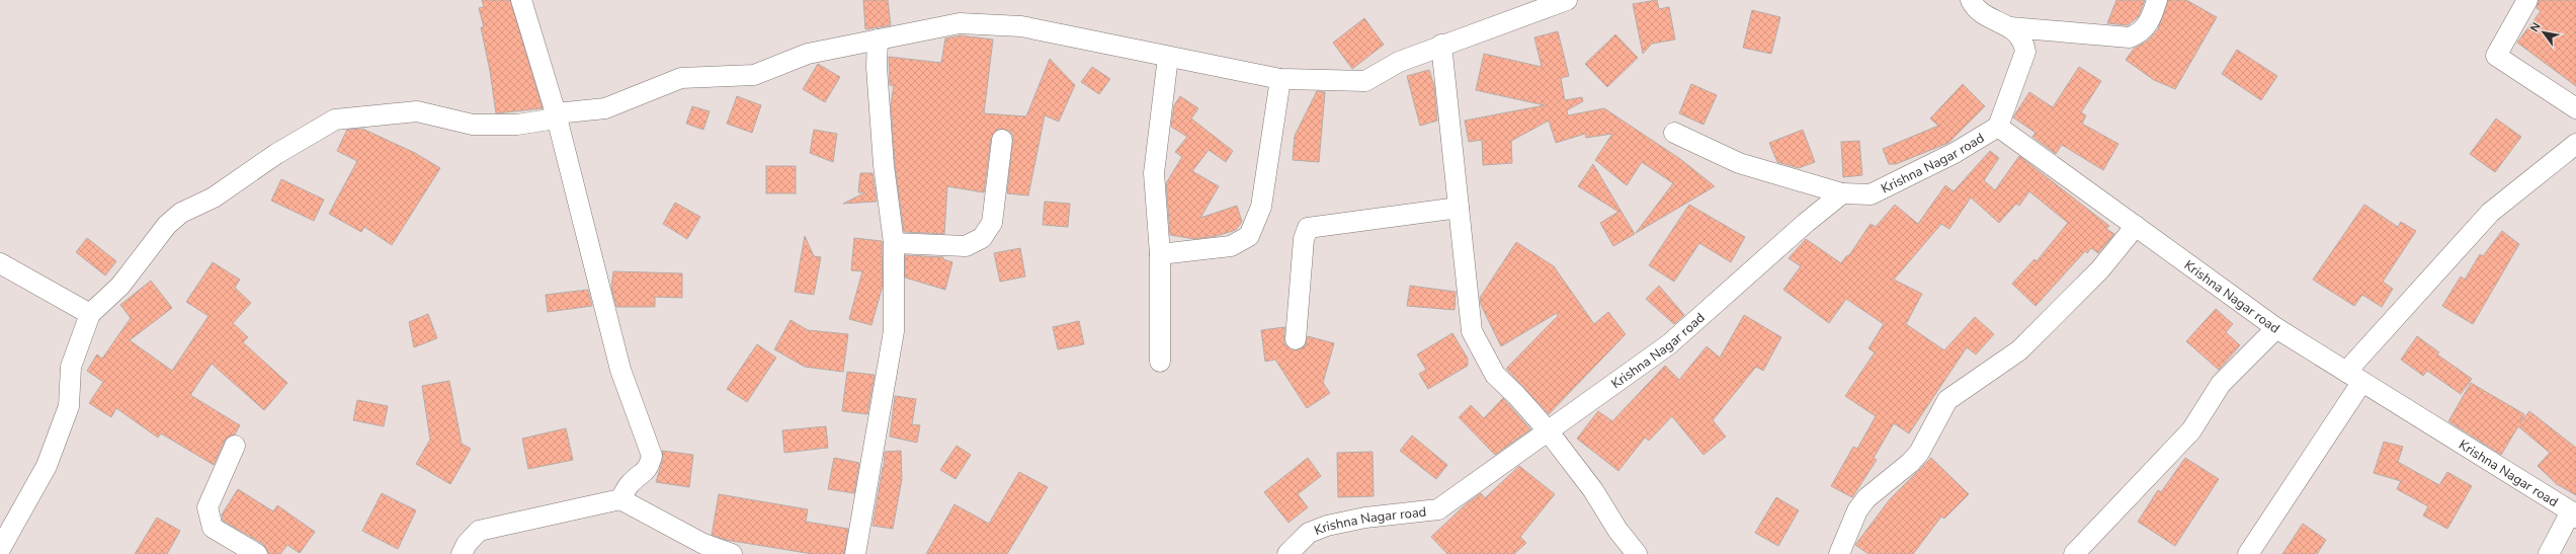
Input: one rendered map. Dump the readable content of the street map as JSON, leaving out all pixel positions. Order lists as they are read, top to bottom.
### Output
{
  "streets": {
    "street": ["Krishna Nagar road"]
  },
  "north": "top left"
}
